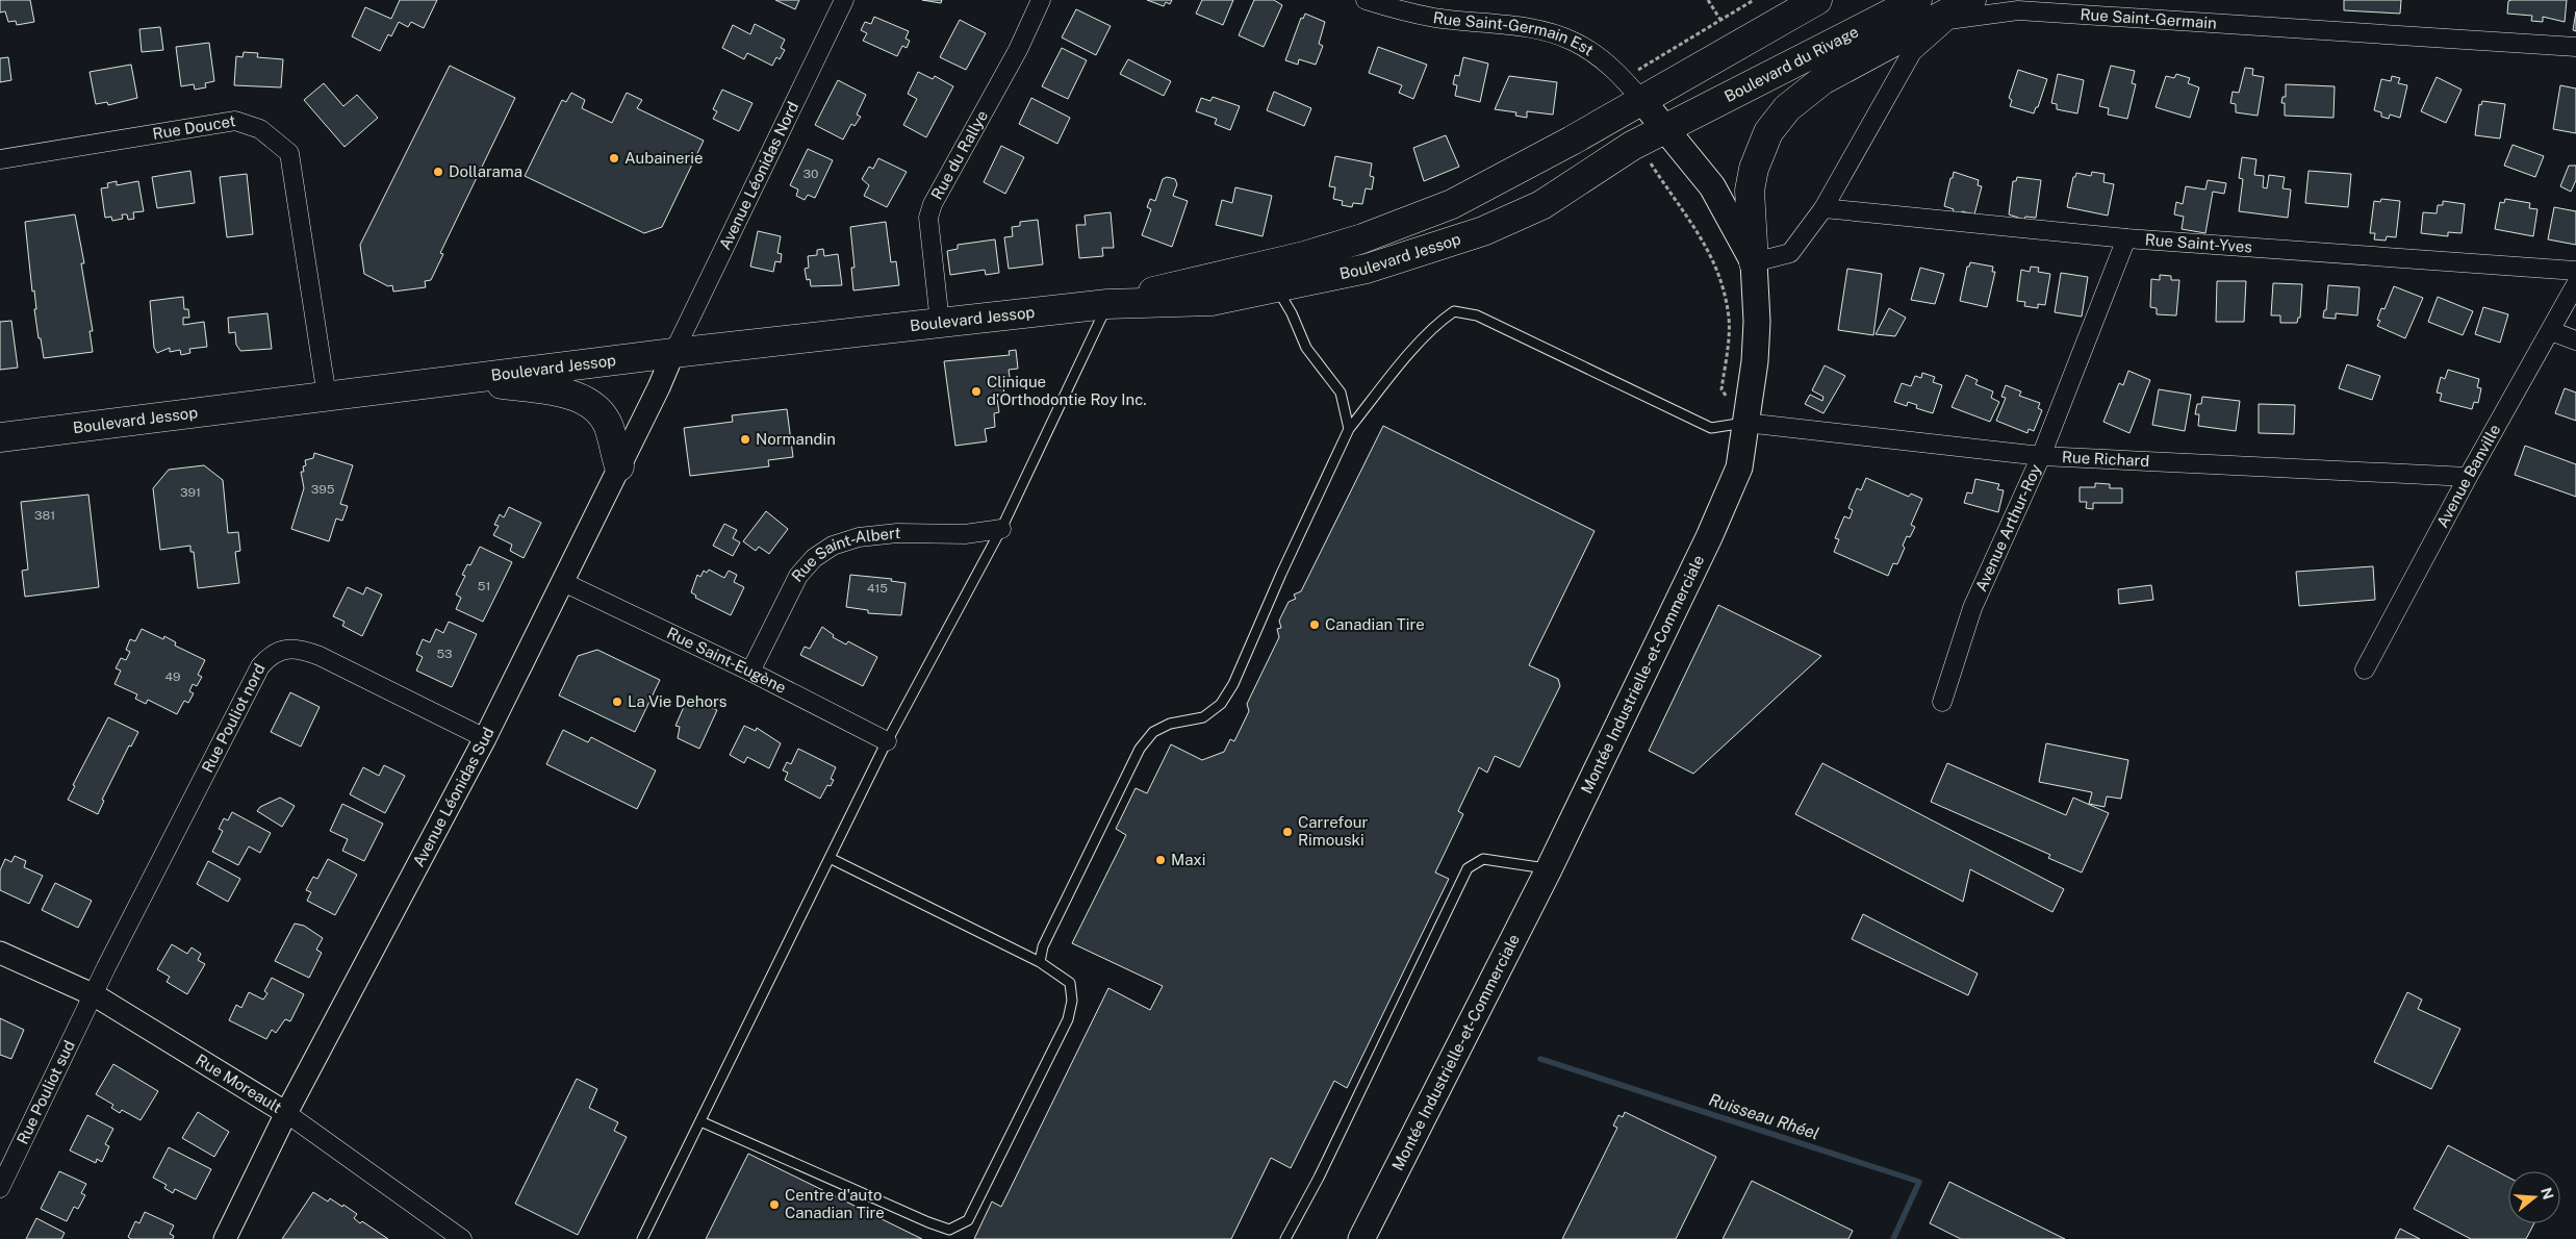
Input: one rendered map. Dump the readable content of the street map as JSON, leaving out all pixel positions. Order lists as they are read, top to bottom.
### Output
{
  "streets": {
    "main road": ["Boulevard du Rivage", "Boulevard Jessop", "Montée Industrielle-et-Commerciale"],
    "street": [
      "Rue Saint-Germain",
      "Rue Saint-Germain Est",
      "Rue Doucet",
      "Rue du Rallye",
      "Avenue Léonidas Nord",
      "Rue Saint-Yves",
      "Rue Richard",
      "Avenue Banville",
      "Avenue Arthur-Roy",
      "Rue Saint-Albert",
      "Rue Saint-Eugène",
      "Rue Pouliot nord",
      "Avenue Léonidas Sud",
      "Rue Moreault",
      "Rue Pouliot sud"
    ]
  },
  "crossings": [
    ["Rue Saint-Germain", "Rue Saint-Yves"],
    ["Rue Saint-Germain", "Montée Industrielle-et-Commerciale"],
    ["Rue Saint-Germain Est", "Boulevard Jessop"],
    ["Rue Saint-Germain Est", "Montée Industrielle-et-Commerciale"],
    ["Boulevard du Rivage", "Boulevard Jessop"],
    ["Boulevard du Rivage", "Montée Industrielle-et-Commerciale"],
    ["Rue Doucet", "Boulevard Jessop"],
    ["Rue du Rallye", "Boulevard Jessop"],
    ["Avenue Léonidas Nord", "Boulevard Jessop"],
    ["Avenue Léonidas Nord", "Avenue Léonidas Sud"],
    ["Rue Saint-Yves", "Avenue Arthur-Roy"],
    ["Boulevard Jessop", "Montée Industrielle-et-Commerciale"],
    ["Boulevard Jessop", "Avenue Léonidas Sud"],
    ["Rue Richard", "Avenue Banville"],
    ["Rue Richard", "Avenue Arthur-Roy"],
    ["Rue Richard", "Montée Industrielle-et-Commerciale"],
    ["Rue Saint-Albert", "Rue Saint-Eugène"],
    ["Rue Saint-Eugène", "Avenue Léonidas Sud"],
    ["Rue Pouliot nord", "Avenue Léonidas Sud"],
    ["Rue Pouliot nord", "Rue Moreault"],
    ["Rue Pouliot nord", "Rue Pouliot sud"],
    ["Avenue Léonidas Sud", "Rue Moreault"],
    ["Rue Moreault", "Rue Pouliot sud"]
  ],
  "water": ["Ruisseau Rhéel"],
  "places": [
    "Aubainerie",
    "Dollarama",
    "Clinique d'Orthodontie Roy Inc.",
    "Normandin",
    "Canadian Tire",
    "La Vie Dehors",
    "Carrefour Rimouski",
    "Maxi",
    "Centre d'auto Canadian Tire"
  ],
  "house_numbers": [
    "30",
    "395",
    "391",
    "381",
    "51",
    "415",
    "53",
    "49"
  ],
  "north": "right"
}
